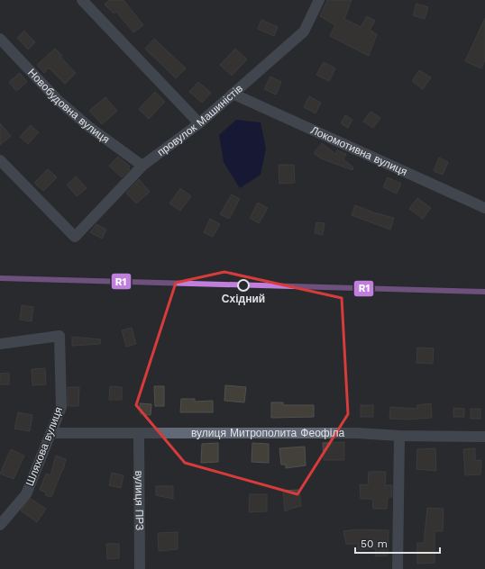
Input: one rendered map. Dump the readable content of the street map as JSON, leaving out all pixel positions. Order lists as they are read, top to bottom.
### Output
{
  "streets": {
    "street": [
      "Новобудовна вулиця",
      "провулок Машиністів",
      "Локомотивна вулиця",
      "вулиця Митрополита Феофіла",
      "Шляхова вулиця",
      "вулиця ПРЗ"
    ]
  },
  "crossings": [
    ["Новобудовна вулиця", "провулок Машиністів"],
    ["провулок Машиністів", "Локомотивна вулиця"],
    ["вулиця Митрополита Феофіла", "Шляхова вулиця"],
    ["вулиця Митрополита Феофіла", "вулиця ПРЗ"]
  ],
  "places": ["Східний"],
  "lines": ["transit line R1"],
  "scale_bar": "50 m"
}
